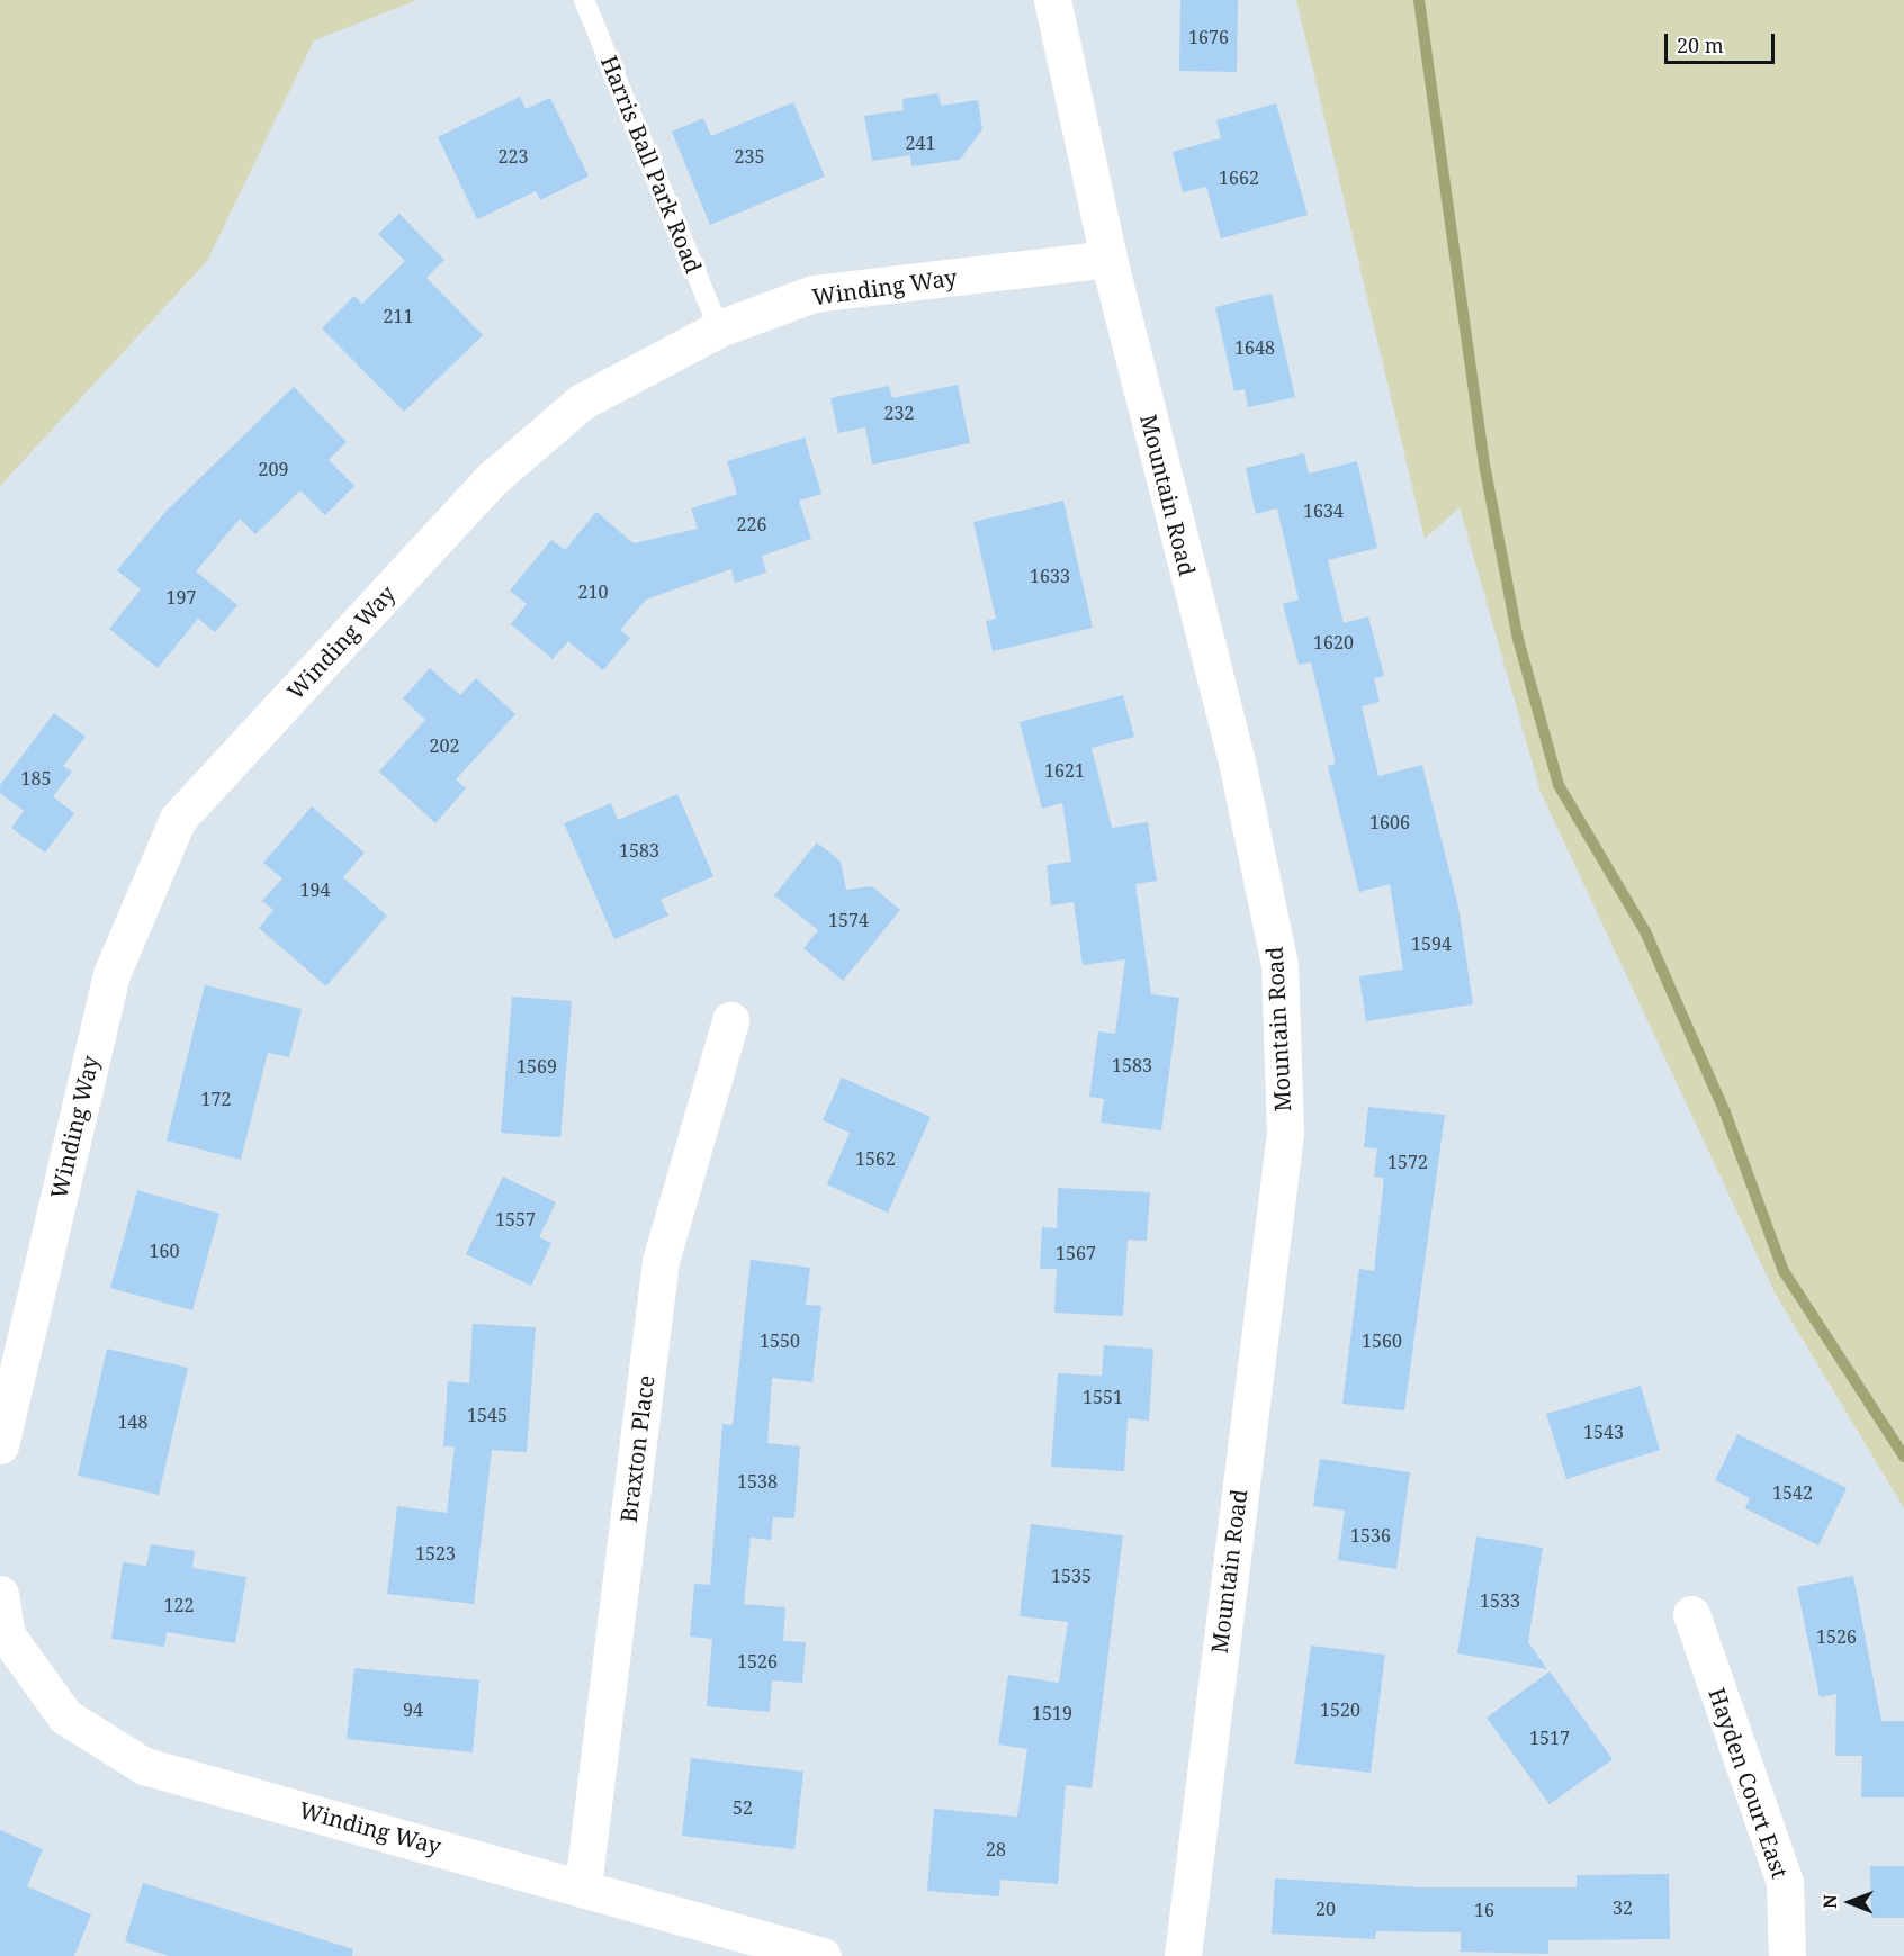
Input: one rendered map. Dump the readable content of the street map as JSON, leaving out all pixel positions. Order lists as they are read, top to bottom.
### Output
{
  "streets": {
    "street": [
      "Winding Way",
      "Mountain Road",
      "Braxton Place",
      "Hayden Court East"
    ],
    "lane": ["Harris Ball Park Road"]
  },
  "crossings": [
    ["Harris Ball Park Road", "Winding Way"],
    ["Winding Way", "Mountain Road"],
    ["Winding Way", "Braxton Place"]
  ],
  "house_numbers": [
    "1676",
    "241",
    "223",
    "235",
    "1662",
    "211",
    "1648",
    "232",
    "209",
    "1634",
    "226",
    "1633",
    "210",
    "197",
    "1620",
    "202",
    "1621",
    "185",
    "1606",
    "1583",
    "194",
    "1574",
    "1594",
    "1583",
    "1569",
    "172",
    "1562",
    "1572",
    "1557",
    "160",
    "1567",
    "1550",
    "1560",
    "1551",
    "1545",
    "148",
    "1543",
    "1538",
    "1542",
    "1536",
    "1523",
    "1535",
    "1533",
    "122",
    "1526",
    "1526",
    "94",
    "1520",
    "1519",
    "1517",
    "52",
    "28",
    "32",
    "20",
    "16"
  ],
  "scale_bar": "20 m",
  "north": "left"
}
